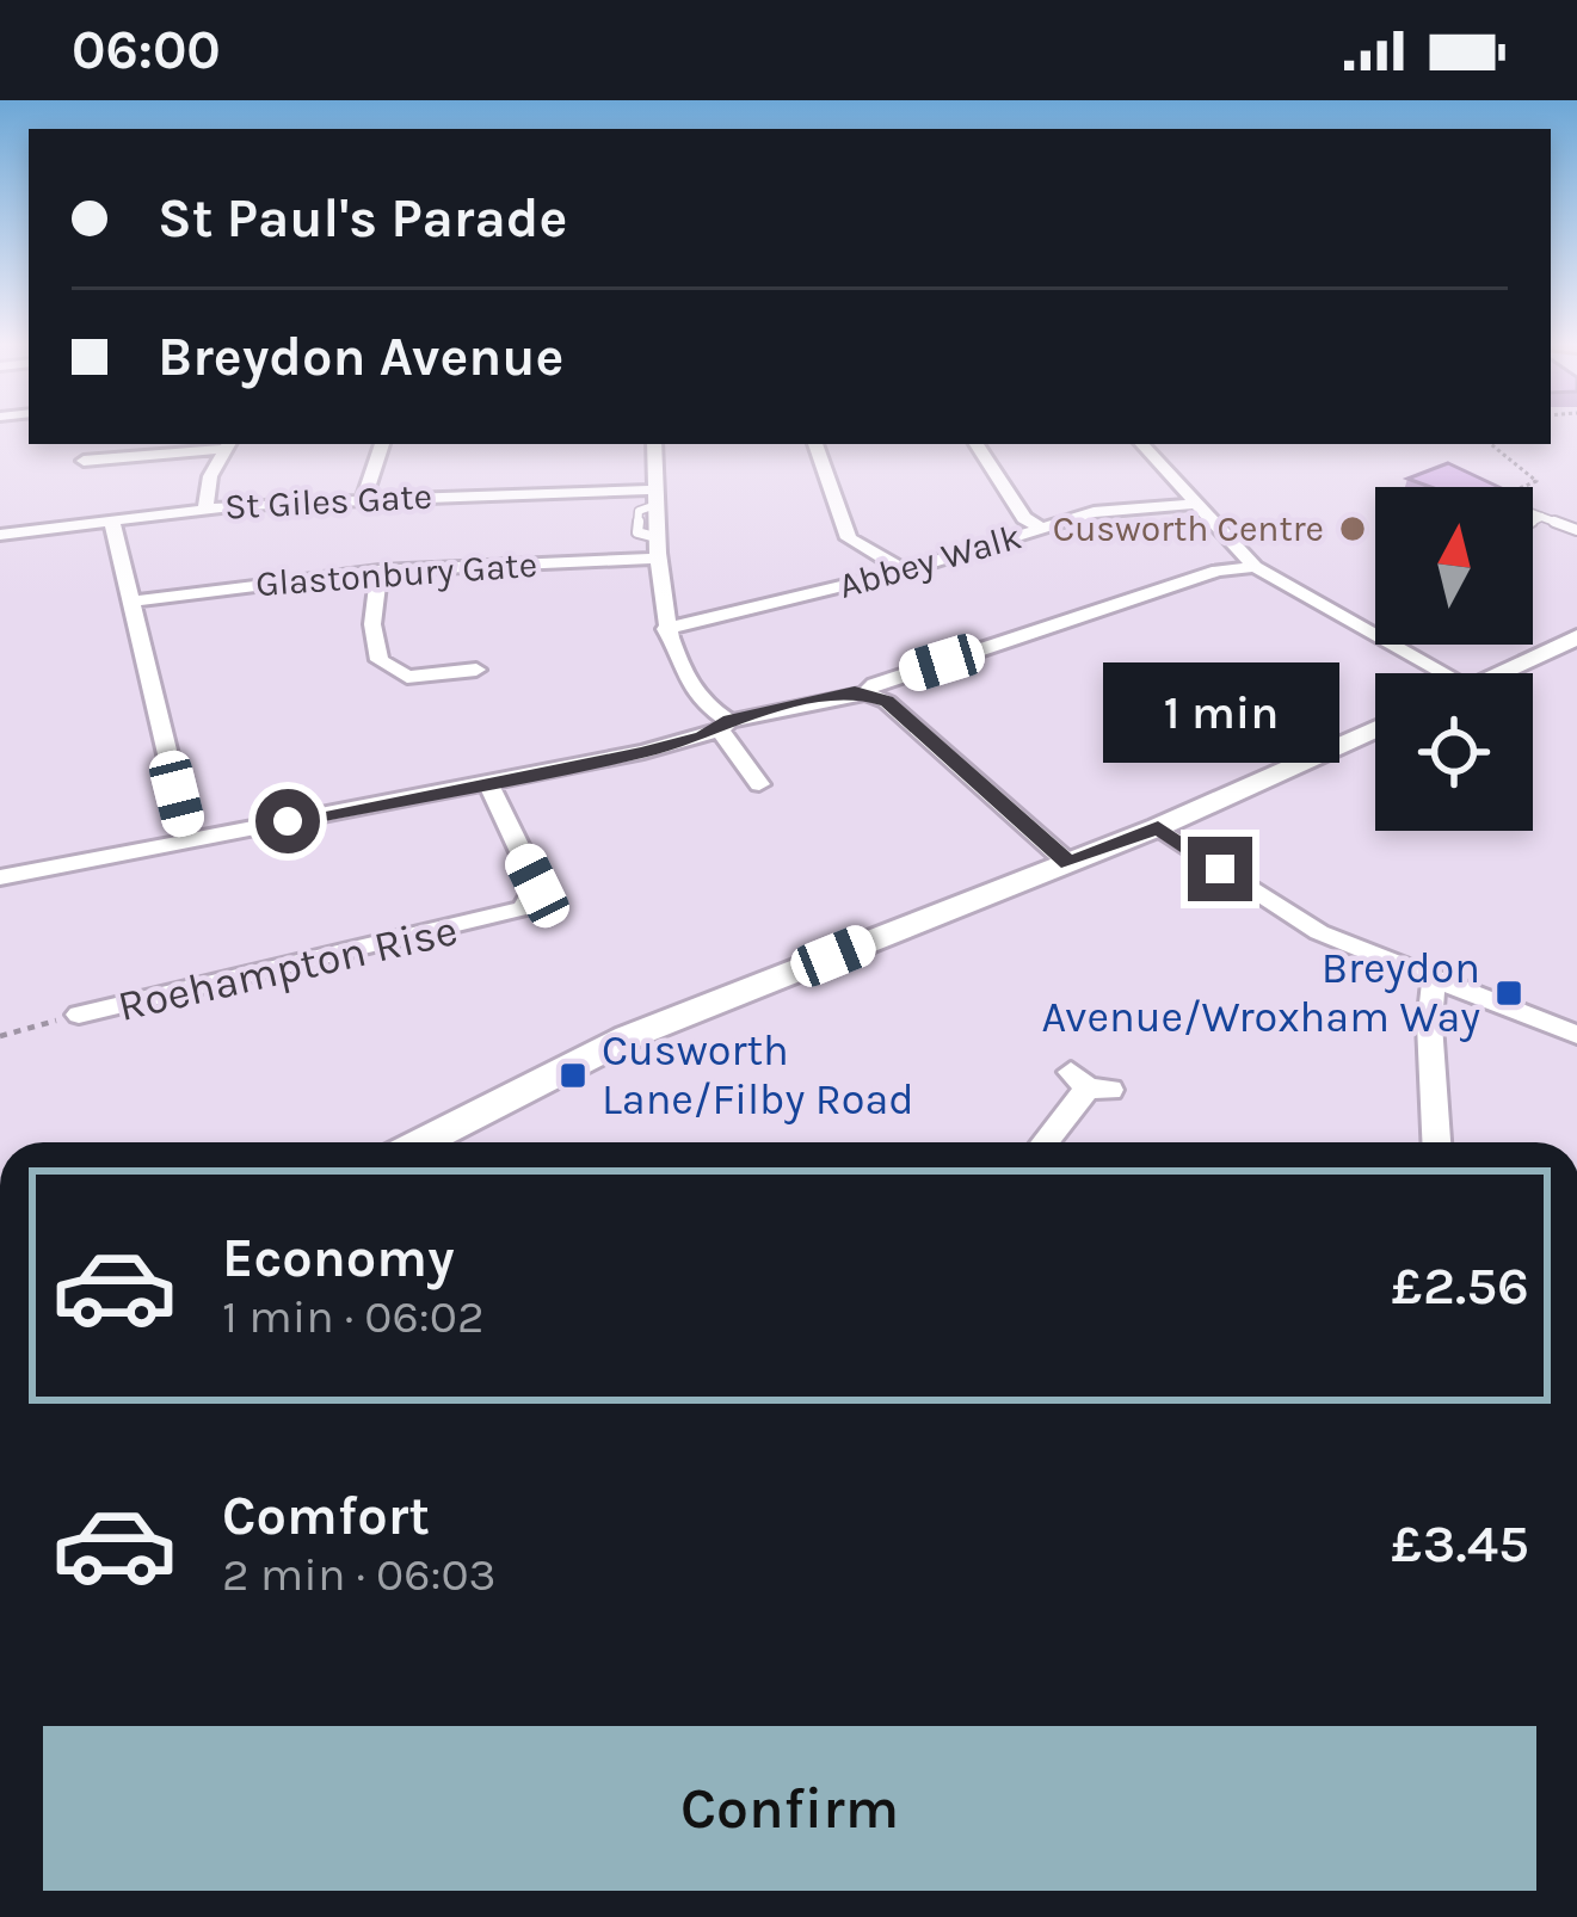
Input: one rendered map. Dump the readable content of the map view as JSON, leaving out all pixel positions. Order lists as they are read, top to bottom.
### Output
{
  "streets": {
    "street": [
      "St Giles Gate",
      "Abbey Walk",
      "Glastonbury Gate",
      "Roehampton Rise"
    ]
  },
  "places": {
    "other": ["Cusworth Centre"],
    "transit": ["Breydon Avenue/Wroxham Way", "Cusworth Lane/Filby Road"]
  },
  "north": "top",
  "page": {
    "status": "06:00",
    "banner": ["St Paul's Parade", "Breydon Avenue"],
    "bubble": "1 min",
    "list": [
      {
        "name": "Economy",
        "note": "1 min · 06:02",
        "value": "£2.56"
      },
      {
        "name": "Comfort",
        "note": "2 min · 06:03",
        "value": "£3.45"
      }
    ],
    "buttons": "Confirm"
  }
}
